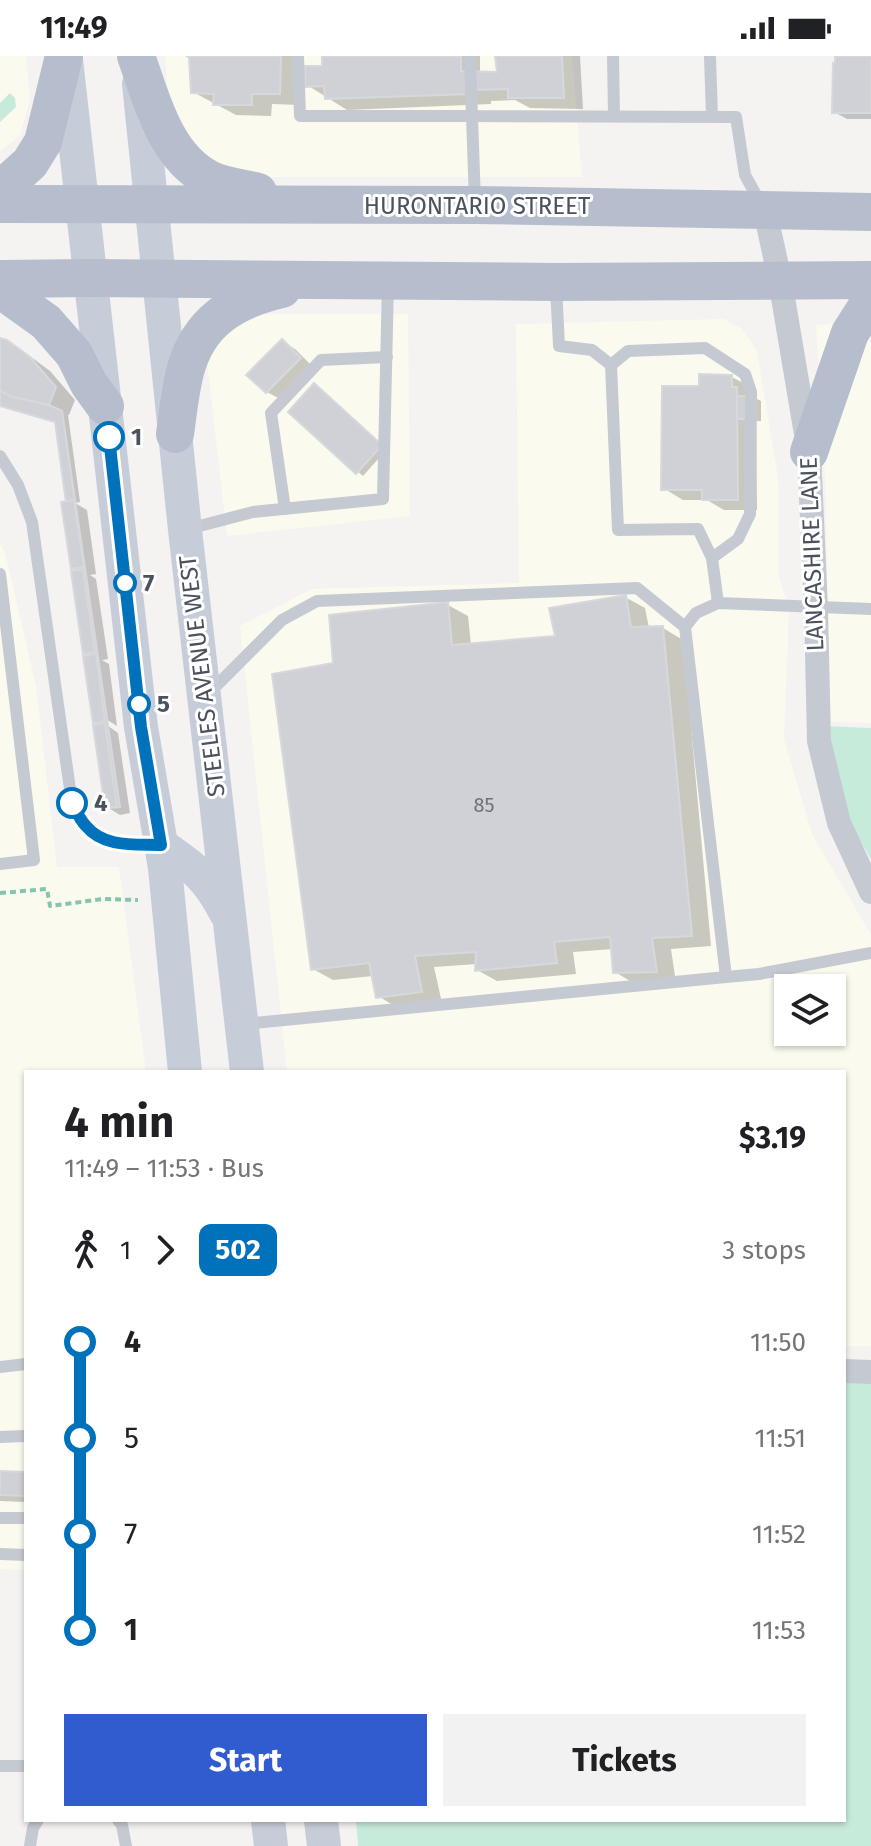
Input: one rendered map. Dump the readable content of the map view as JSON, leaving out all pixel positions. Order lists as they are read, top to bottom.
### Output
{
  "streets": {
    "main road": ["HURONTARIO STREET", "STEELES AVENUE WEST"],
    "street": ["LANCASHIRE LANE"]
  },
  "crossings": [
    ["HURONTARIO STREET", "LANCASHIRE LANE"],
    ["HURONTARIO STREET", "STEELES AVENUE WEST"]
  ],
  "places": [
    "1",
    "7",
    "5",
    "4"
  ],
  "lines": ["bus line 502"],
  "house_numbers": ["85"],
  "page": {
    "status": "11:49",
    "heading": ["4 min", "11:49 – 11:53 · Bus", "$3.19"],
    "legs": ["1", "502", "3 stops"],
    "list": [
      {
        "name": "4",
        "value": "11:50"
      },
      {
        "name": "5",
        "value": "11:51"
      },
      {
        "name": "7",
        "value": "11:52"
      },
      {
        "name": "1",
        "value": "11:53"
      }
    ],
    "buttons": ["Start", "Tickets"]
  }
}
